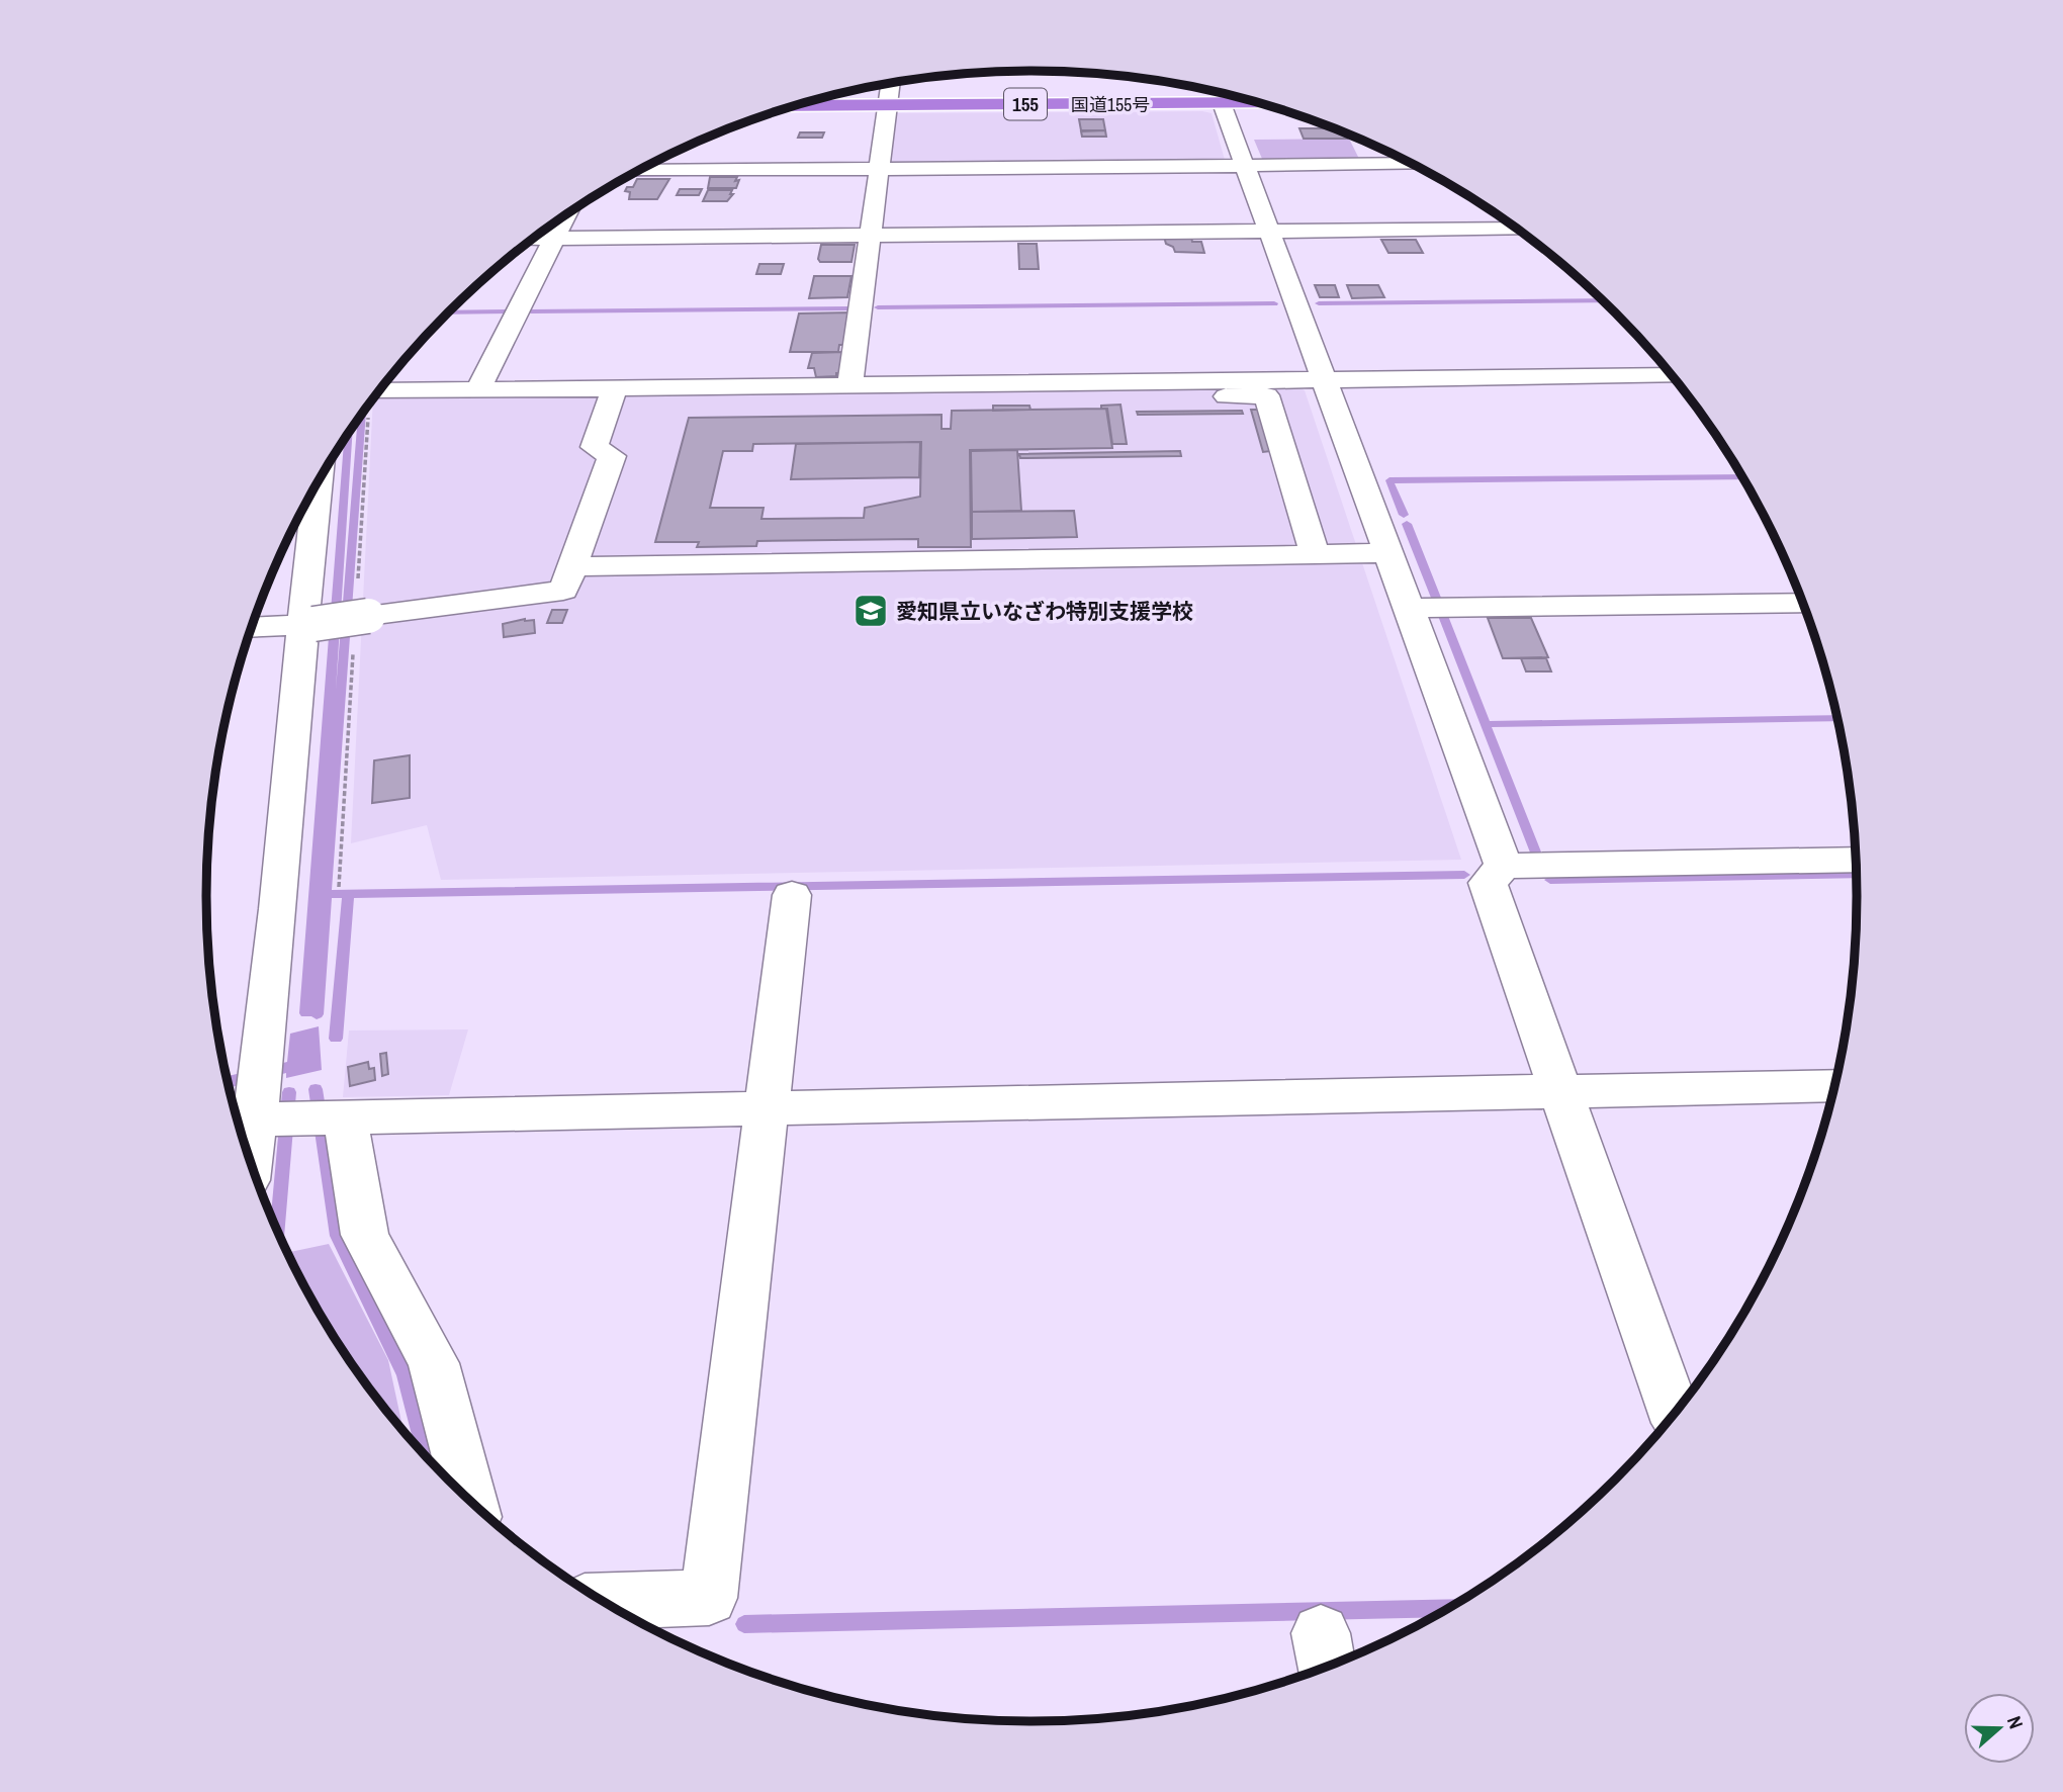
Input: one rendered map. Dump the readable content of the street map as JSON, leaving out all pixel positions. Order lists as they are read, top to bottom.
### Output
{
  "streets": {
    "highway": ["155", "国道155号"]
  },
  "places": {
    "school or university": ["愛知県立いなざわ特別支援学校"]
  },
  "north": "right"
}
